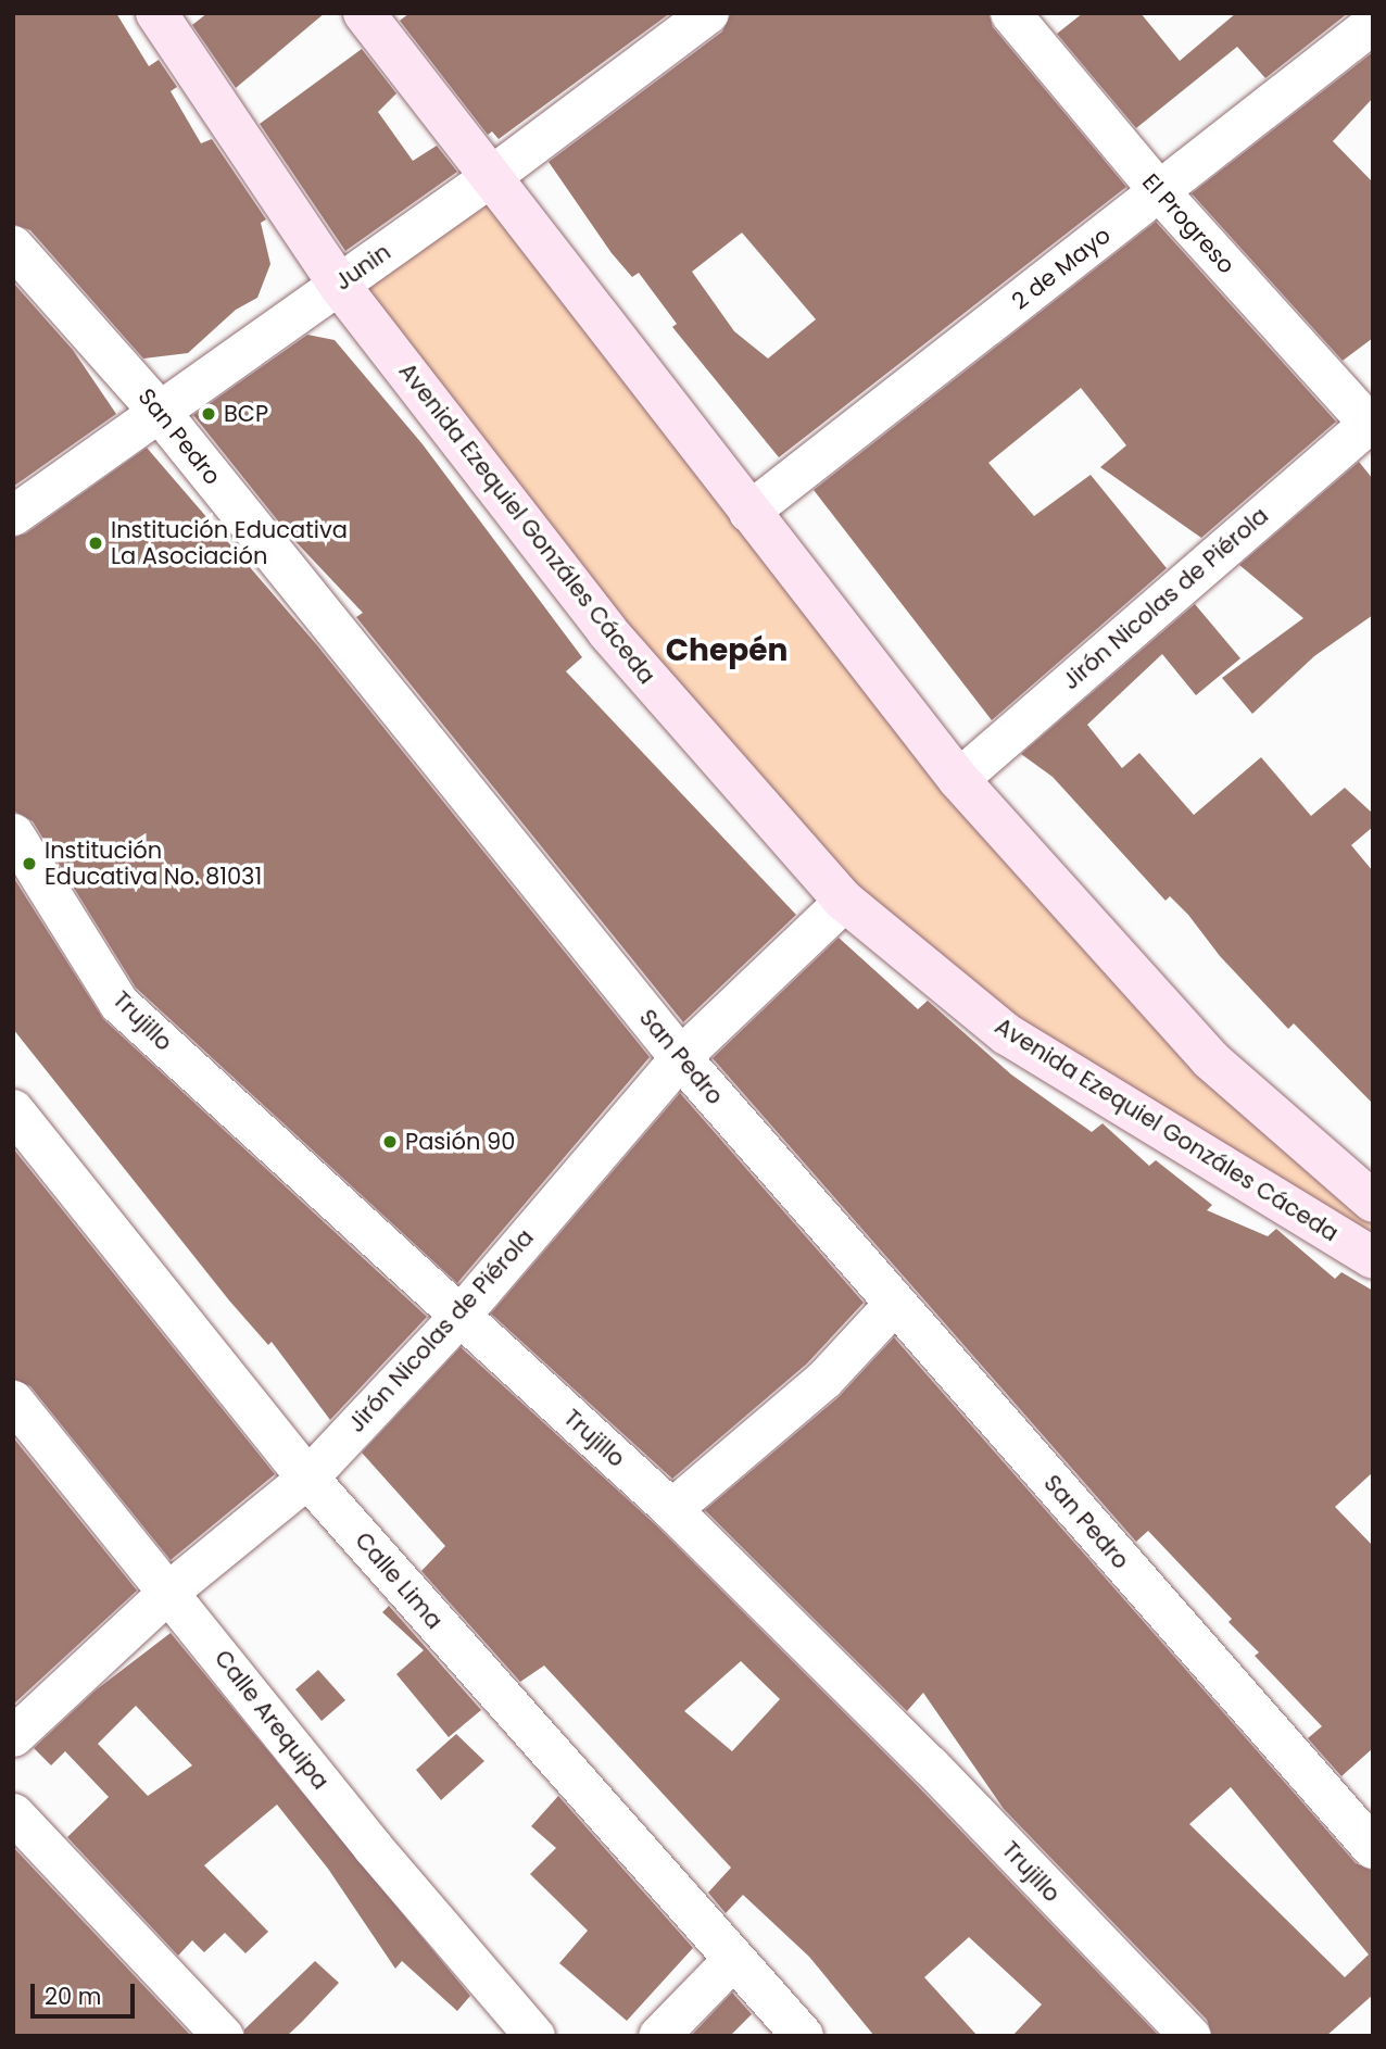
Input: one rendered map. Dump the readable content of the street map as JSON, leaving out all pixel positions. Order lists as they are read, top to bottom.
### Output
{
  "streets": {
    "main road": ["Avenida Ezequiel Gonzáles Cáceda"],
    "street": [
      "El Progreso",
      "Junin",
      "2 de Mayo",
      "San Pedro",
      "Jirón Nicolas de Piérola",
      "Trujillo",
      "Calle Lima",
      "Calle Arequipa"
    ]
  },
  "crossings": [
    ["El Progreso", "2 de Mayo"],
    ["El Progreso", "Jirón Nicolas de Piérola"],
    ["Junin", "San Pedro"],
    ["Junin", "Avenida Ezequiel Gonzáles Cáceda"],
    ["San Pedro", "Jirón Nicolas de Piérola"],
    ["Avenida Ezequiel Gonzáles Cáceda", "Jirón Nicolas de Piérola"],
    ["Jirón Nicolas de Piérola", "Trujillo"],
    ["Jirón Nicolas de Piérola", "Calle Lima"],
    ["Jirón Nicolas de Piérola", "Calle Arequipa"]
  ],
  "districts": ["Chepén"],
  "places": [
    "BCP",
    "Institución Educativa La Asociación",
    "Institución Educativa No. 81031",
    "Pasión 90"
  ],
  "scale_bar": "20 m"
}
